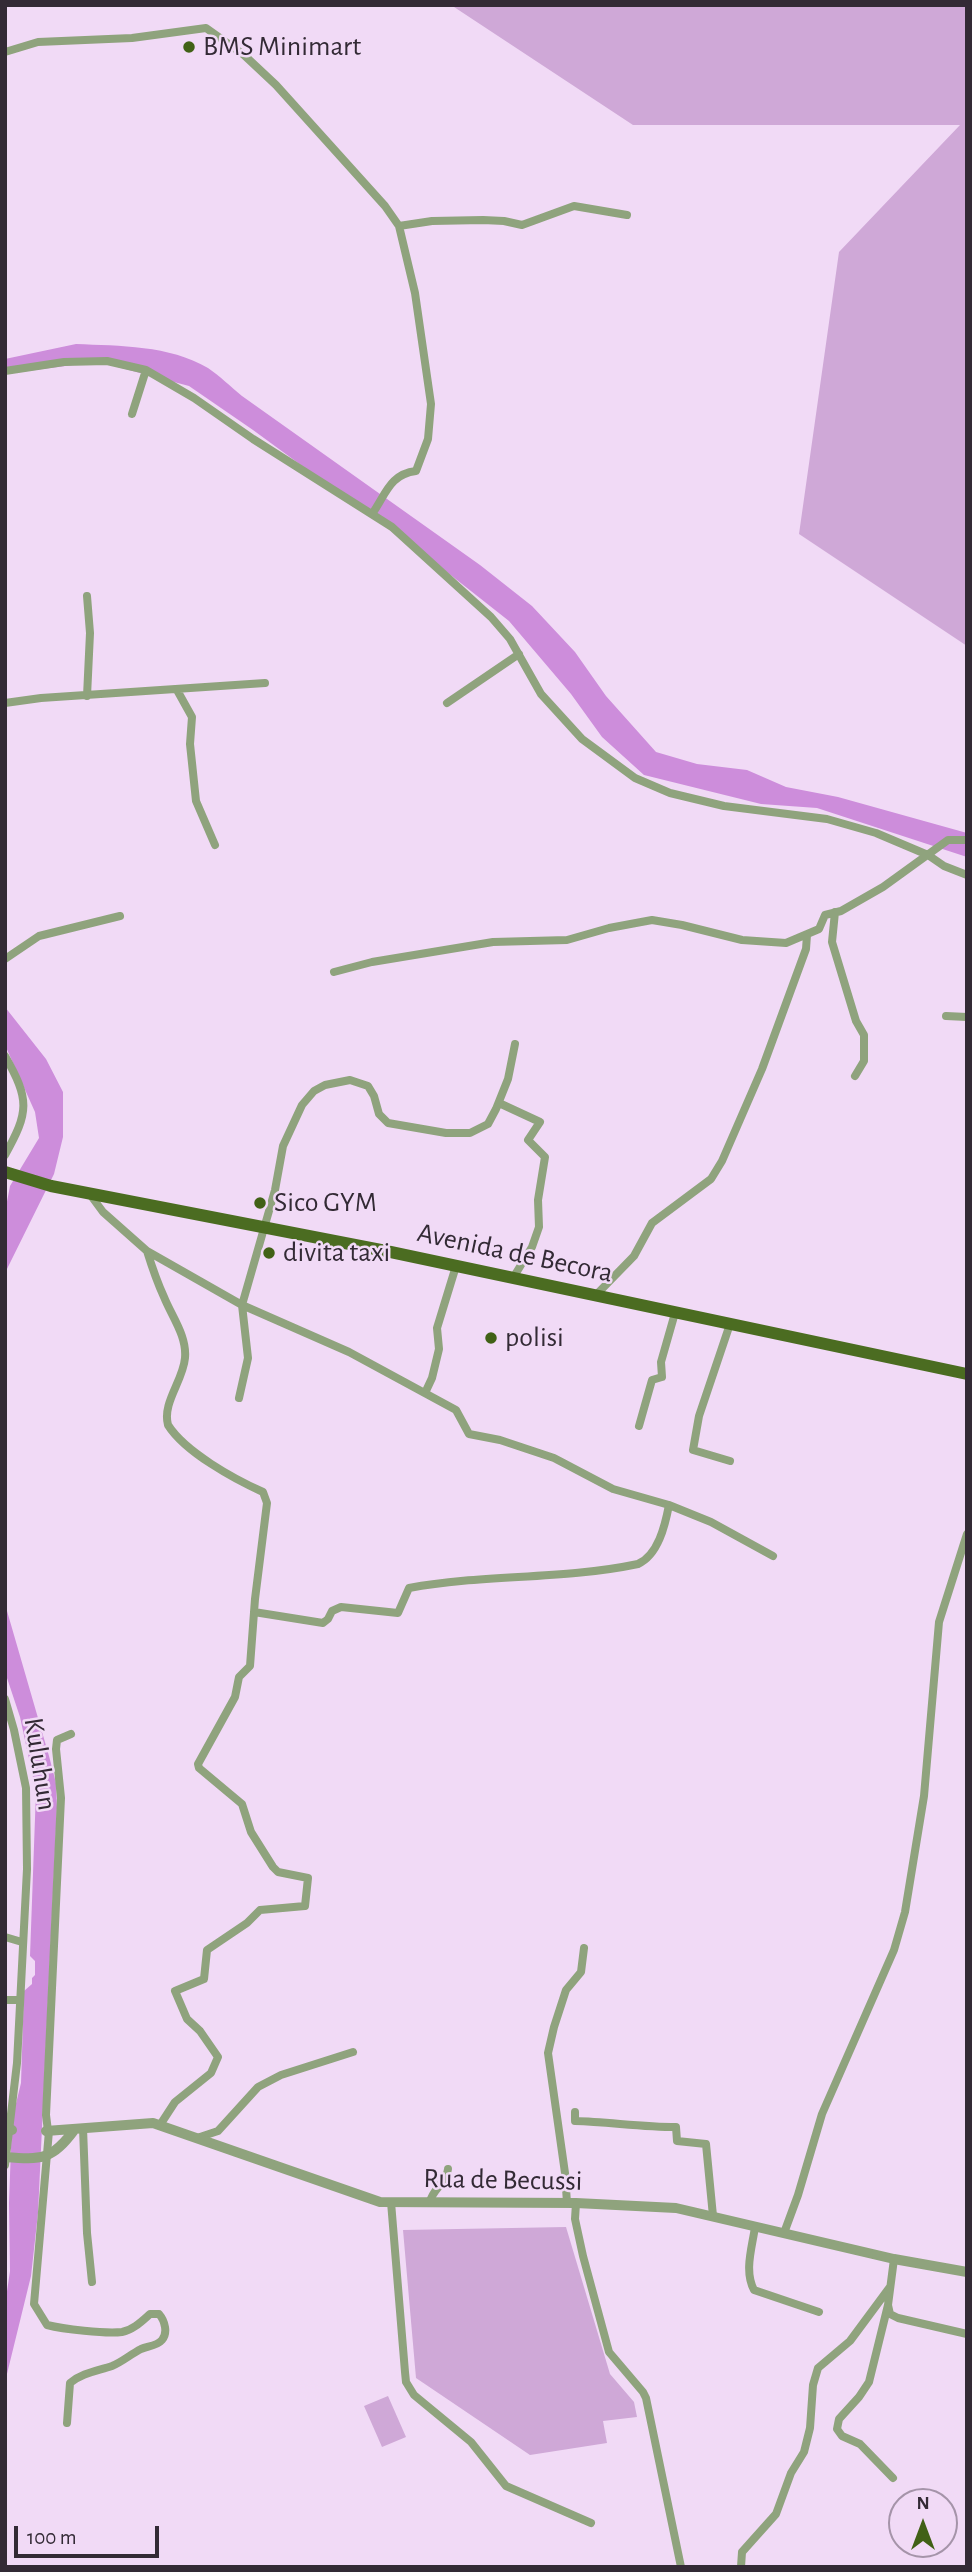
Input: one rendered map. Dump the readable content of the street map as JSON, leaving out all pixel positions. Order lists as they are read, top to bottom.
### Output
{
  "streets": {
    "main road": ["Avenida de Becora"],
    "street": ["Kuluhun", "Rua de Becussi"]
  },
  "places": [
    "BMS Minimart",
    "Sico GYM",
    "divita taxi",
    "polisi"
  ],
  "scale_bar": "100 m",
  "north": "top"
}
